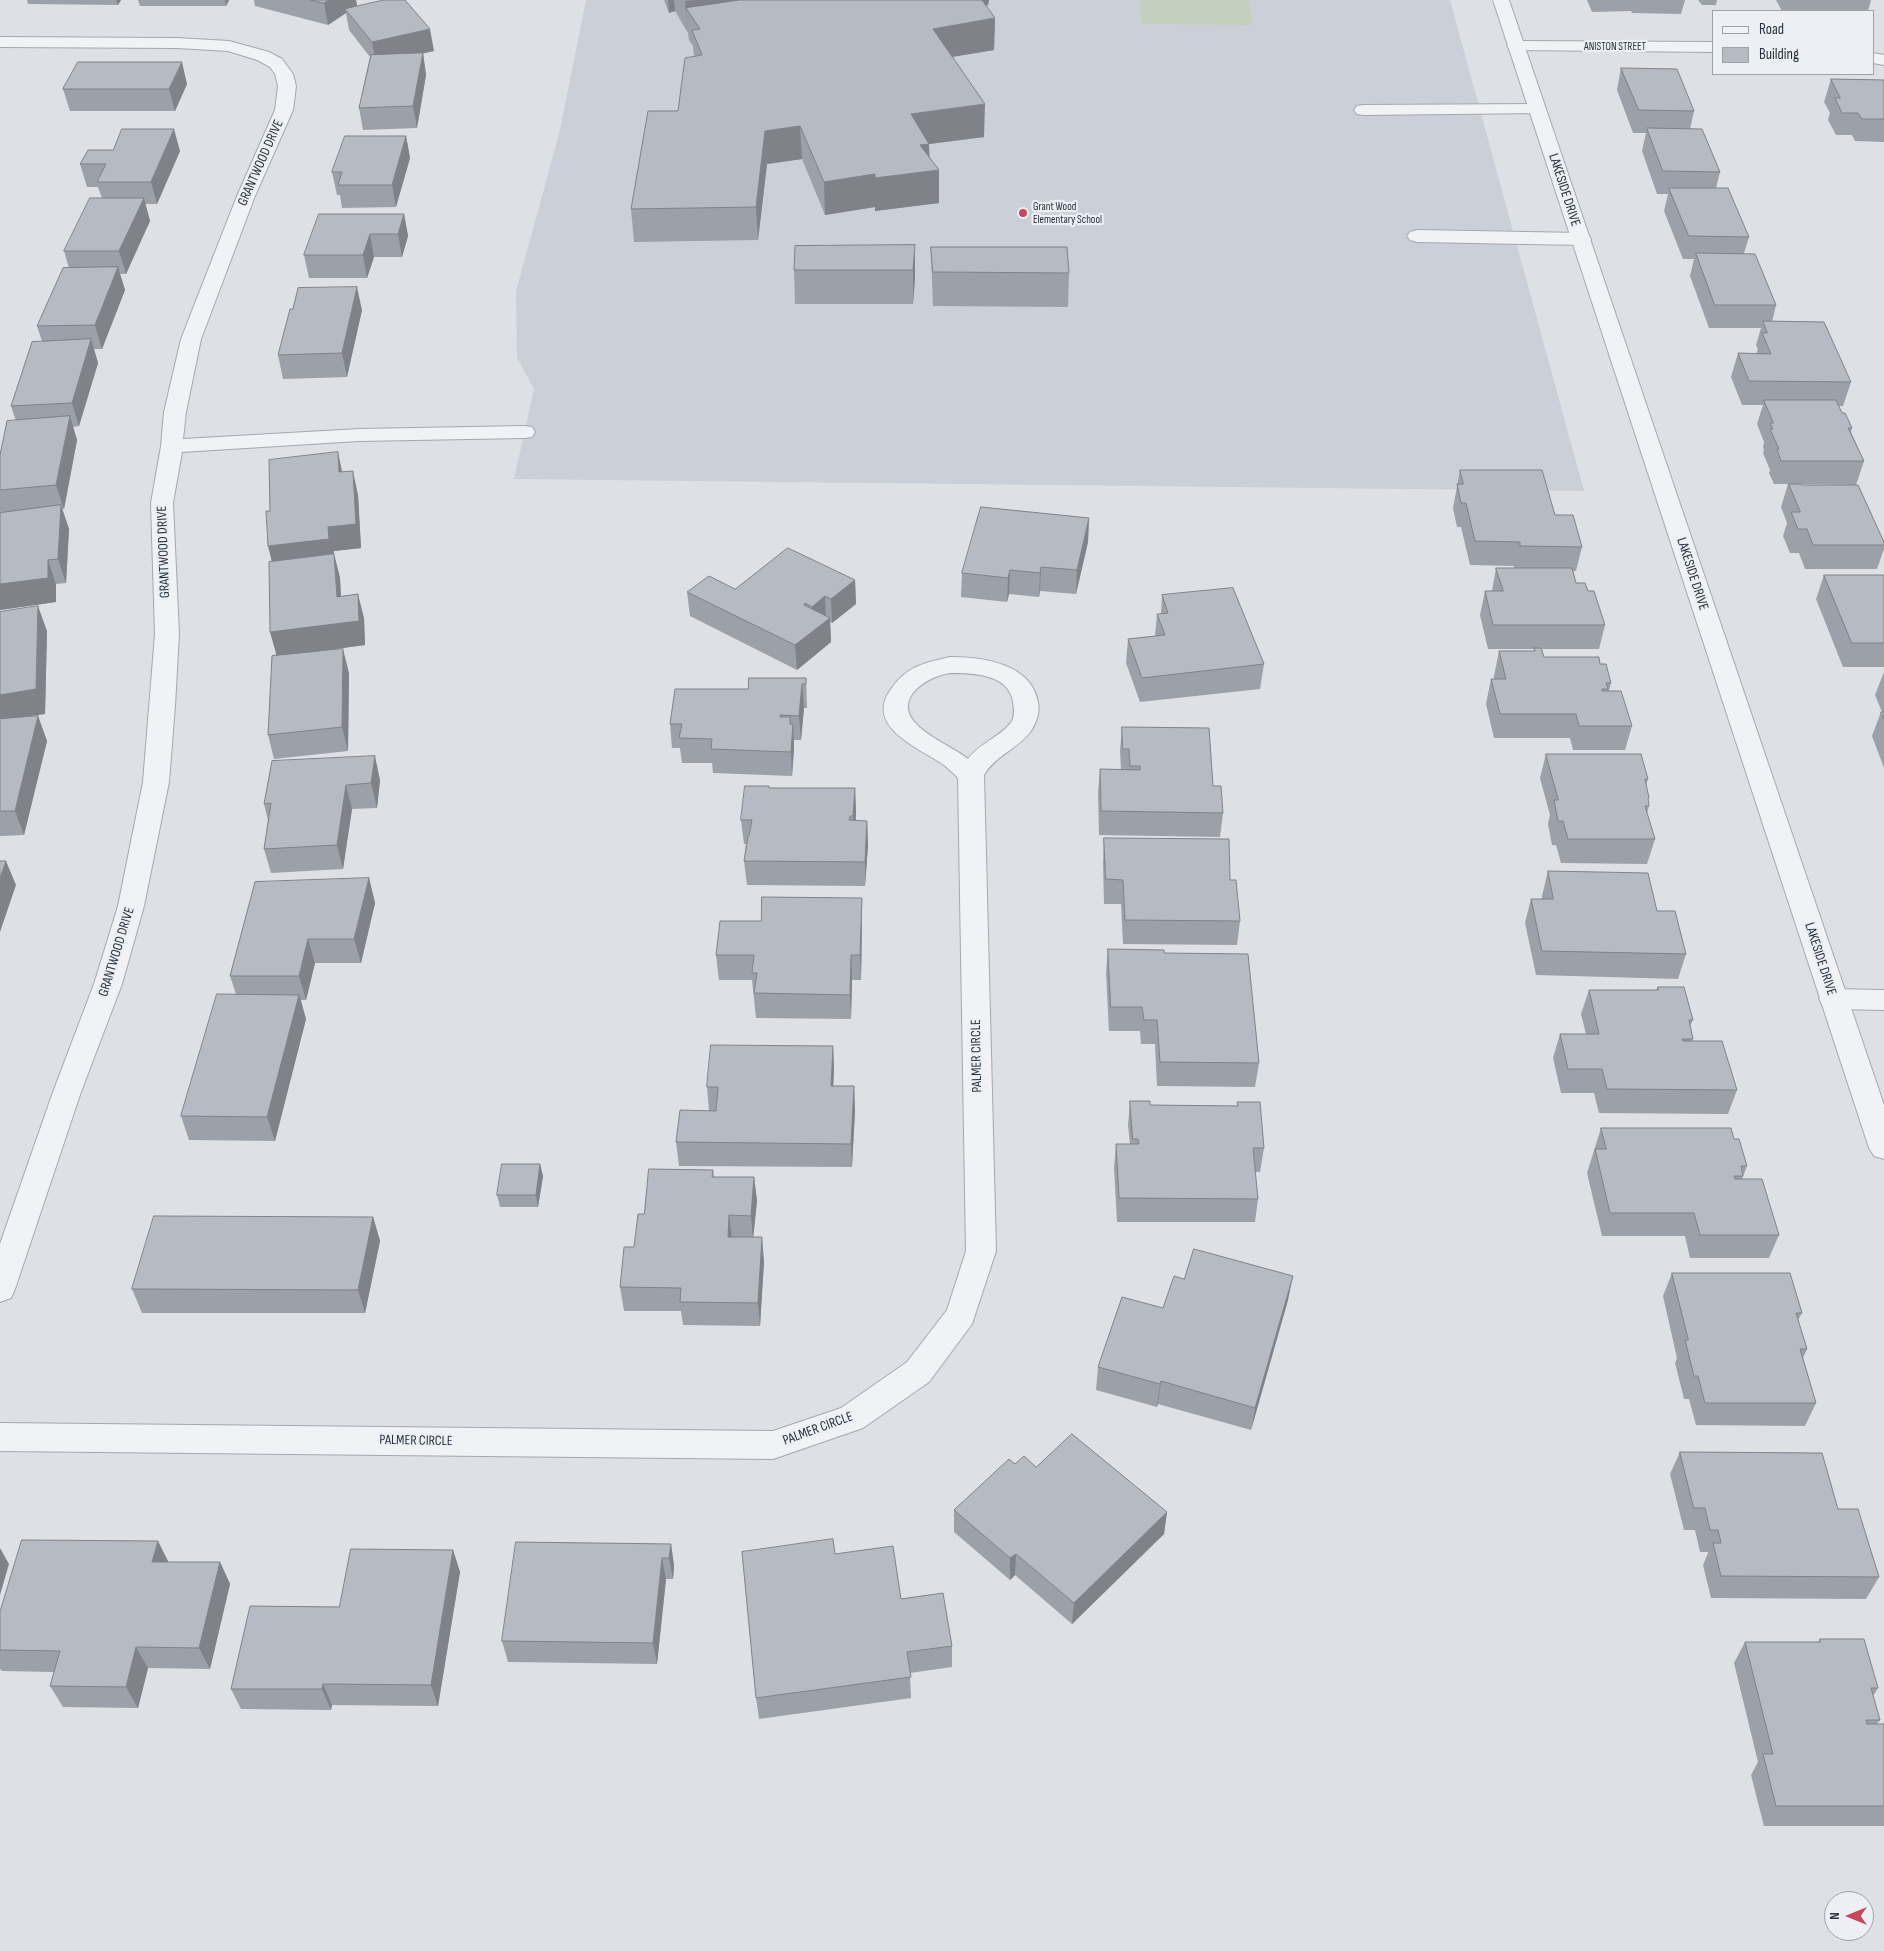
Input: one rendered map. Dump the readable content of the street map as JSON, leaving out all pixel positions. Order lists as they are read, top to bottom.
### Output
{
  "streets": {
    "street": [
      "ANISTON STREET",
      "GRANTWOOD DRIVE",
      "LAKESIDE DRIVE",
      "PALMER CIRCLE"
    ]
  },
  "crossings": [
    ["ANISTON STREET", "LAKESIDE DRIVE"]
  ],
  "places": ["Grant Wood Elementary School"],
  "legend": ["Road", "Building"],
  "north": "left"
}
